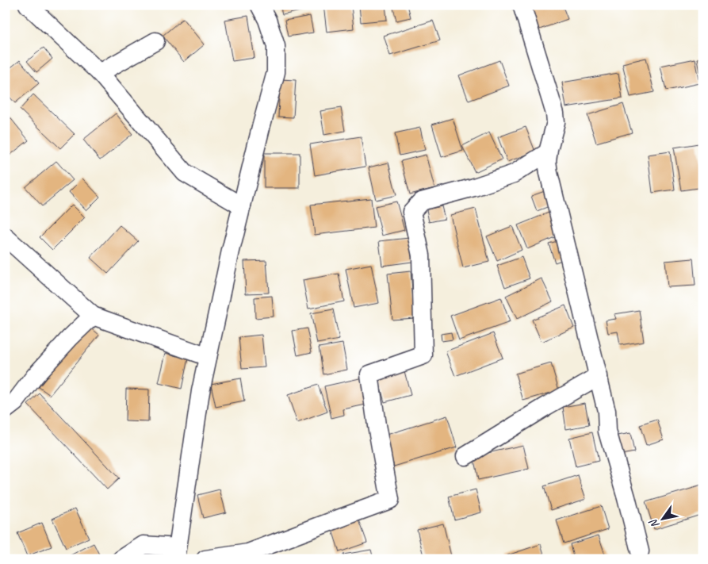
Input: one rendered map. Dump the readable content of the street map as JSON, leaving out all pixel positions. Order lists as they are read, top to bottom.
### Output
{
  "north": "bottom left"
}
